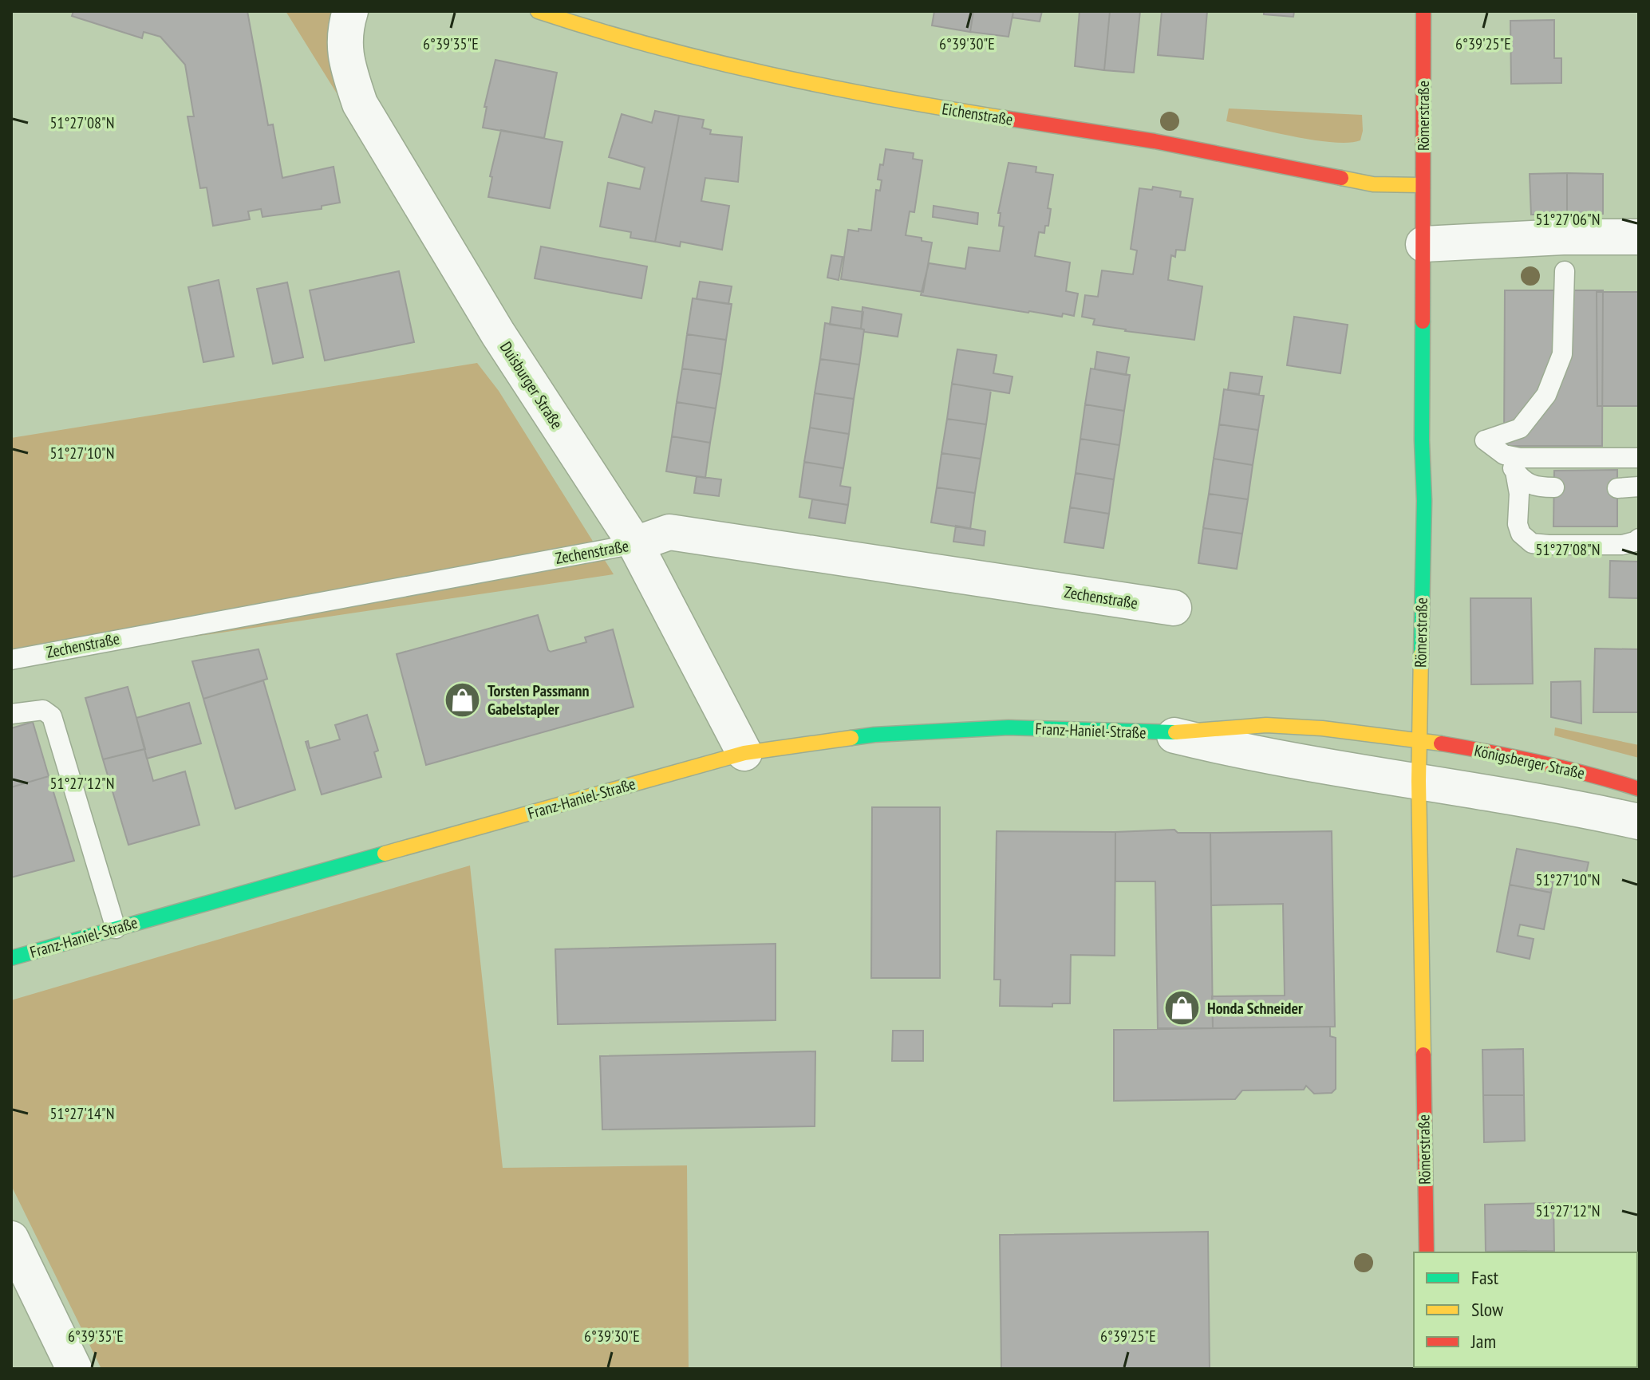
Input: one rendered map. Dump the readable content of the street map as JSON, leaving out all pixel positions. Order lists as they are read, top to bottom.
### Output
{
  "streets": {
    "street": [
      "Eichenstraße",
      "Römerstraße",
      "Duisburger Straße",
      "Zechenstraße",
      "Franz-Haniel-Straße",
      "Königsberger Straße"
    ]
  },
  "crossings": [
    ["Eichenstraße", "Römerstraße"],
    ["Römerstraße", "Franz-Haniel-Straße"],
    ["Römerstraße", "Königsberger Straße"],
    ["Duisburger Straße", "Zechenstraße"],
    ["Duisburger Straße", "Franz-Haniel-Straße"],
    ["Franz-Haniel-Straße", "Königsberger Straße"]
  ],
  "places": {
    "shop": ["Torsten Passmann Gabelstapler", "Honda Schneider"]
  },
  "legend": ["Fast", "Slow", "Jam"],
  "coordinates": [
    "6°39'35\"E",
    "6°39'30\"E",
    "6°39'25\"E",
    "51°27'08\"N",
    "51°27'06\"N",
    "51°27'10\"N",
    "51°27'12\"N",
    "51°27'14\"N"
  ]
}
